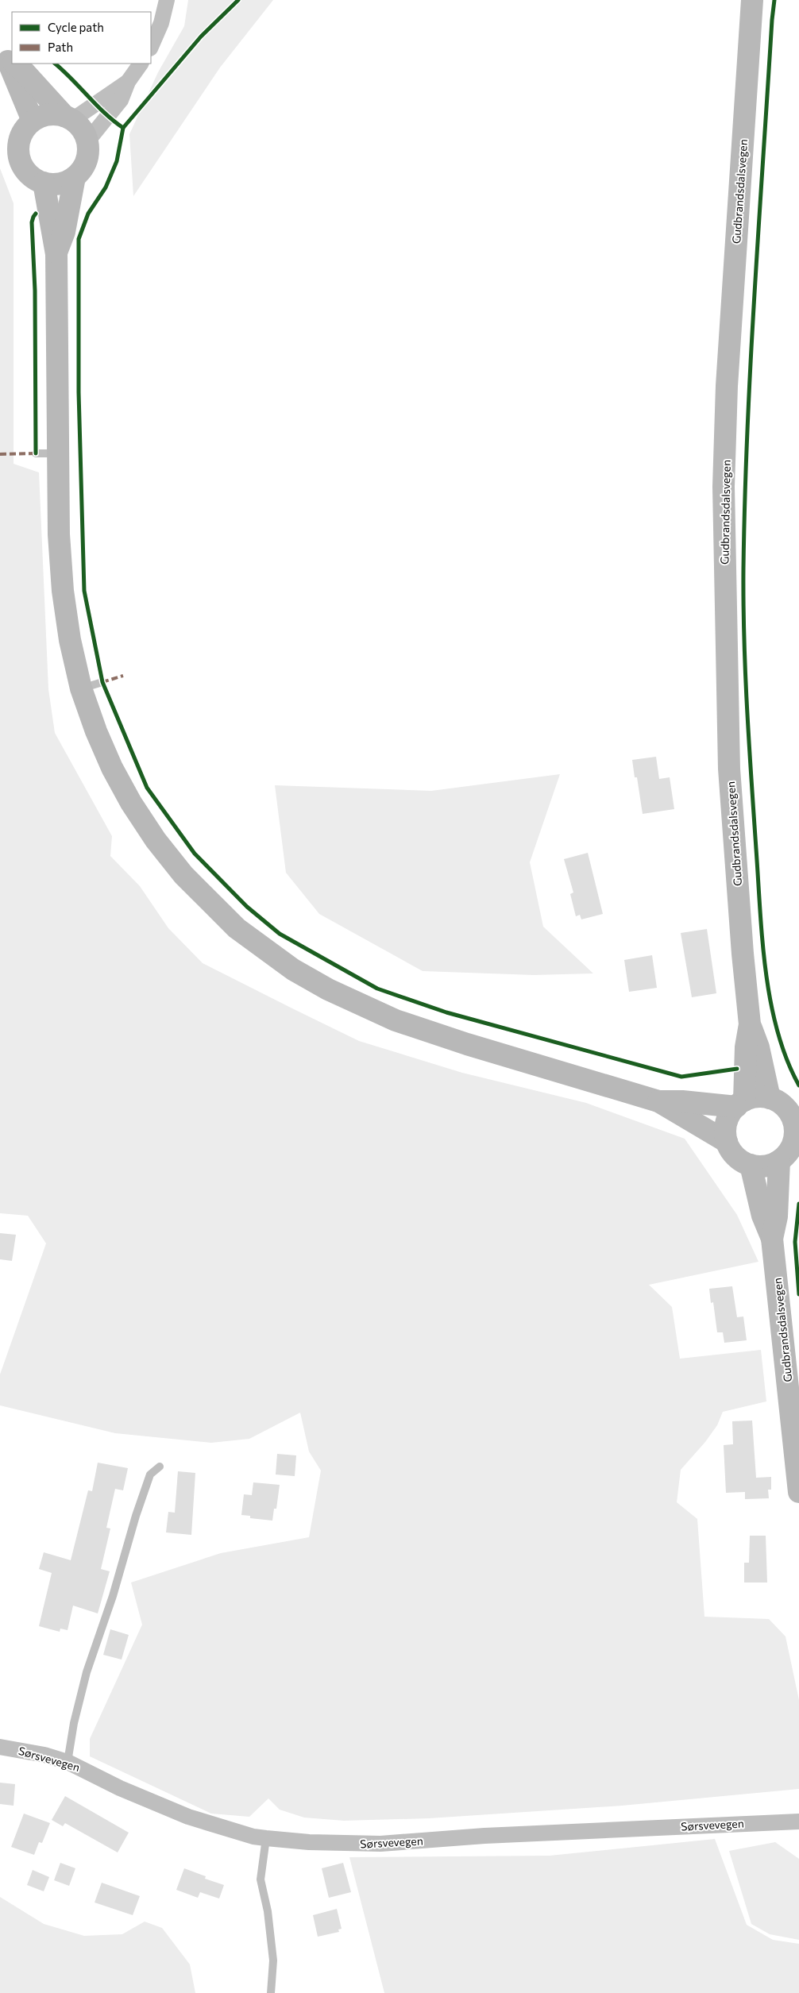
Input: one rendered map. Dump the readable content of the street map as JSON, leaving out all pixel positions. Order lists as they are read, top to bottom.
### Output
{
  "streets": {
    "main road": ["Gudbrandsdalsvegen"],
    "street": ["Sørsvevegen"]
  },
  "legend": ["Cycle path", "Path"]
}
